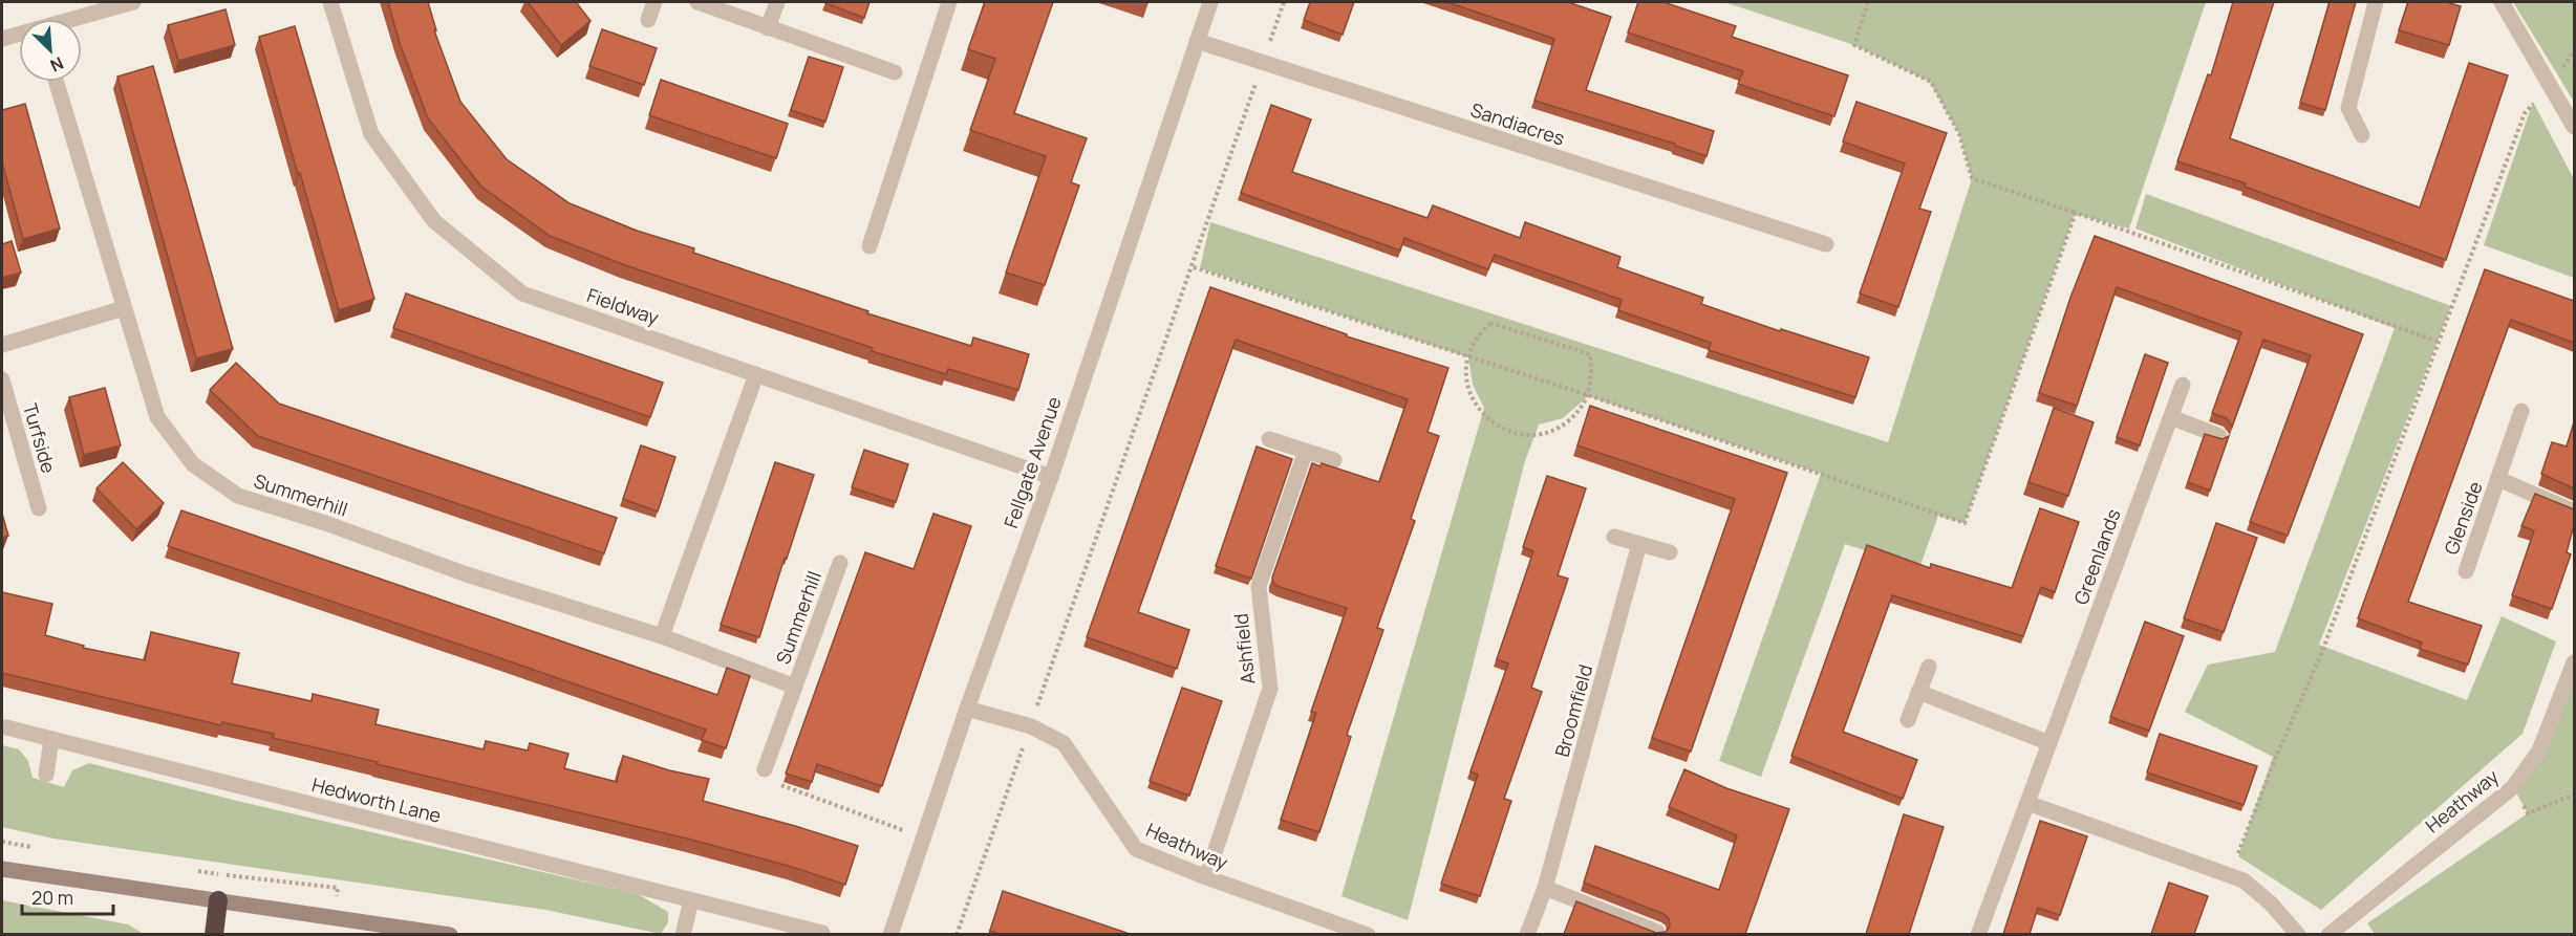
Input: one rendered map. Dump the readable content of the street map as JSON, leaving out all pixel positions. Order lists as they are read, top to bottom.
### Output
{
  "streets": {
    "street": [
      "Sandiacres",
      "Fieldway",
      "Turfside",
      "Fellgate Avenue",
      "Summerhill",
      "Glenside",
      "Greenlands",
      "Ashfield",
      "Broomfield",
      "Hedworth Lane",
      "Heathway"
    ]
  },
  "crossings": [
    ["Sandiacres", "Fellgate Avenue"],
    ["Fieldway", "Fellgate Avenue"],
    ["Fellgate Avenue", "Heathway"],
    ["Ashfield", "Heathway"]
  ],
  "scale_bar": "20 m",
  "north": "bottom right"
}
